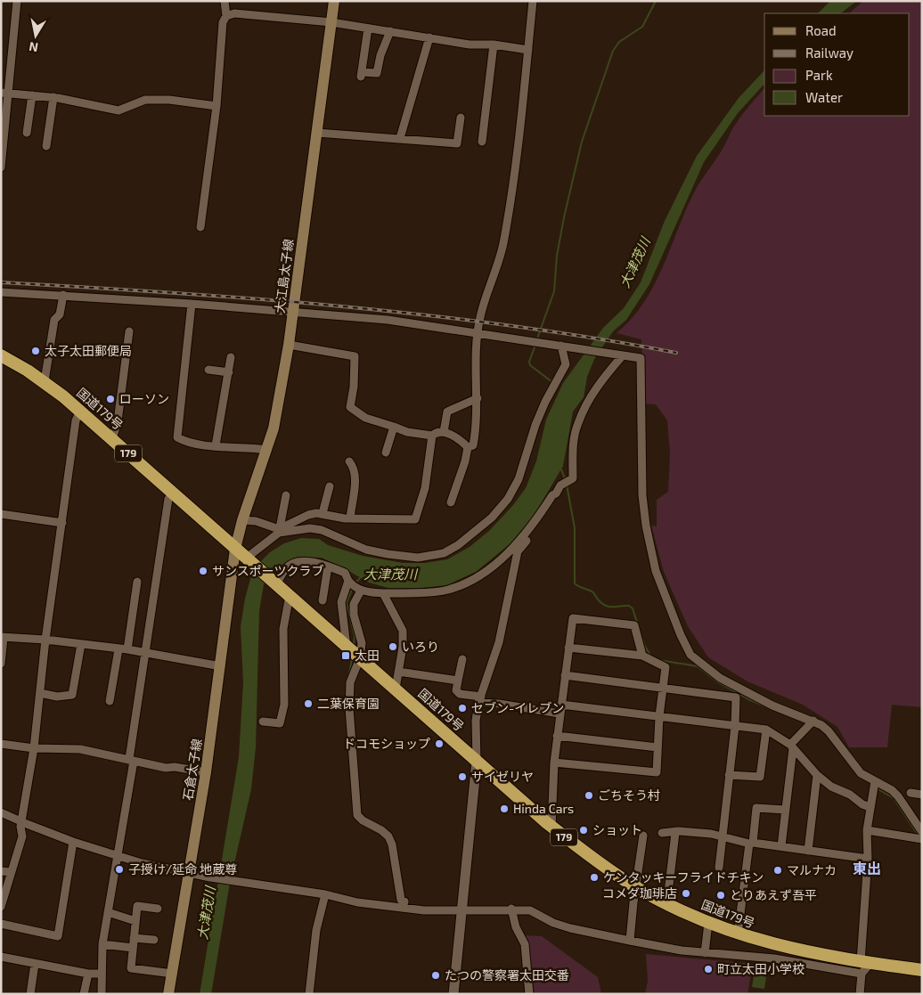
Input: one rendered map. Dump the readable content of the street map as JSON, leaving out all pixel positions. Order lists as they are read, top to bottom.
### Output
{
  "streets": {
    "highway": ["国道179号", "179"],
    "main road": ["大江島太子線", "石倉太子線"]
  },
  "crossings": [
    ["大江島太子線", "国道179号"],
    ["大江島太子線", "石倉太子線"],
    ["国道179号", "石倉太子線"]
  ],
  "districts": ["東出"],
  "water": ["大津茂川"],
  "places": {
    "other": [
      "太子太田郵便局",
      "ローソン",
      "サンスポーツクラブ",
      "いろり",
      "二葉保育園",
      "セブン-イレブン",
      "ドコモショップ",
      "サイゼリヤ",
      "ごちそう村",
      "Hinda Cars",
      "ショット",
      "子授け/延命 地蔵尊",
      "マルナカ",
      "ケンタッキーフライドチキン",
      "コメダ珈琲店",
      "とりあえず吾平",
      "町立太田小学校",
      "たつの警察署太田交番"
    ],
    "transit": ["太田"]
  },
  "legend": [
    "Road",
    "Railway",
    "Park",
    "Water"
  ],
  "north": "bottom"
}
